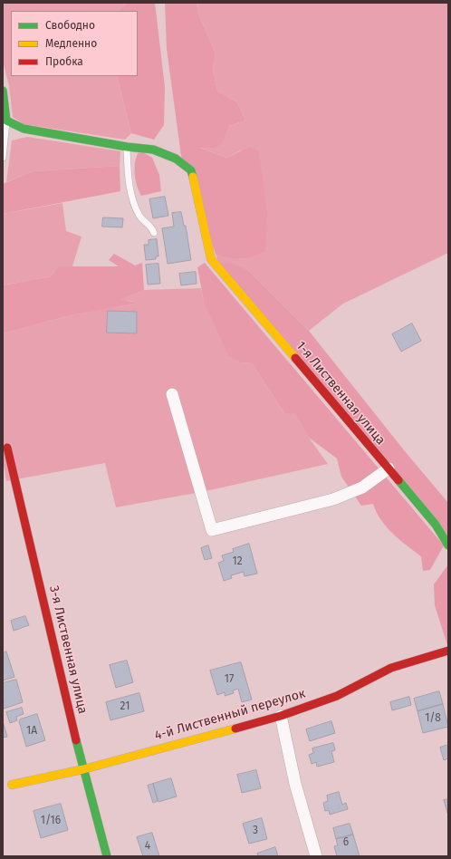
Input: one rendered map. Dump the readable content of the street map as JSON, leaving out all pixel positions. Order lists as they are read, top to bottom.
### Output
{
  "streets": {
    "street": ["1-я Лиственная улица", "3-я Лиственная улица", "4-й Лиственный переулок"]
  },
  "crossings": [
    ["3-я Лиственная улица", "4-й Лиственный переулок"]
  ],
  "house_numbers": [
    "12",
    "17",
    "21",
    "1/8",
    "1А",
    "1/16",
    "3",
    "6",
    "4"
  ],
  "legend": ["Свободно", "Медленно", "Пробка"]
}
